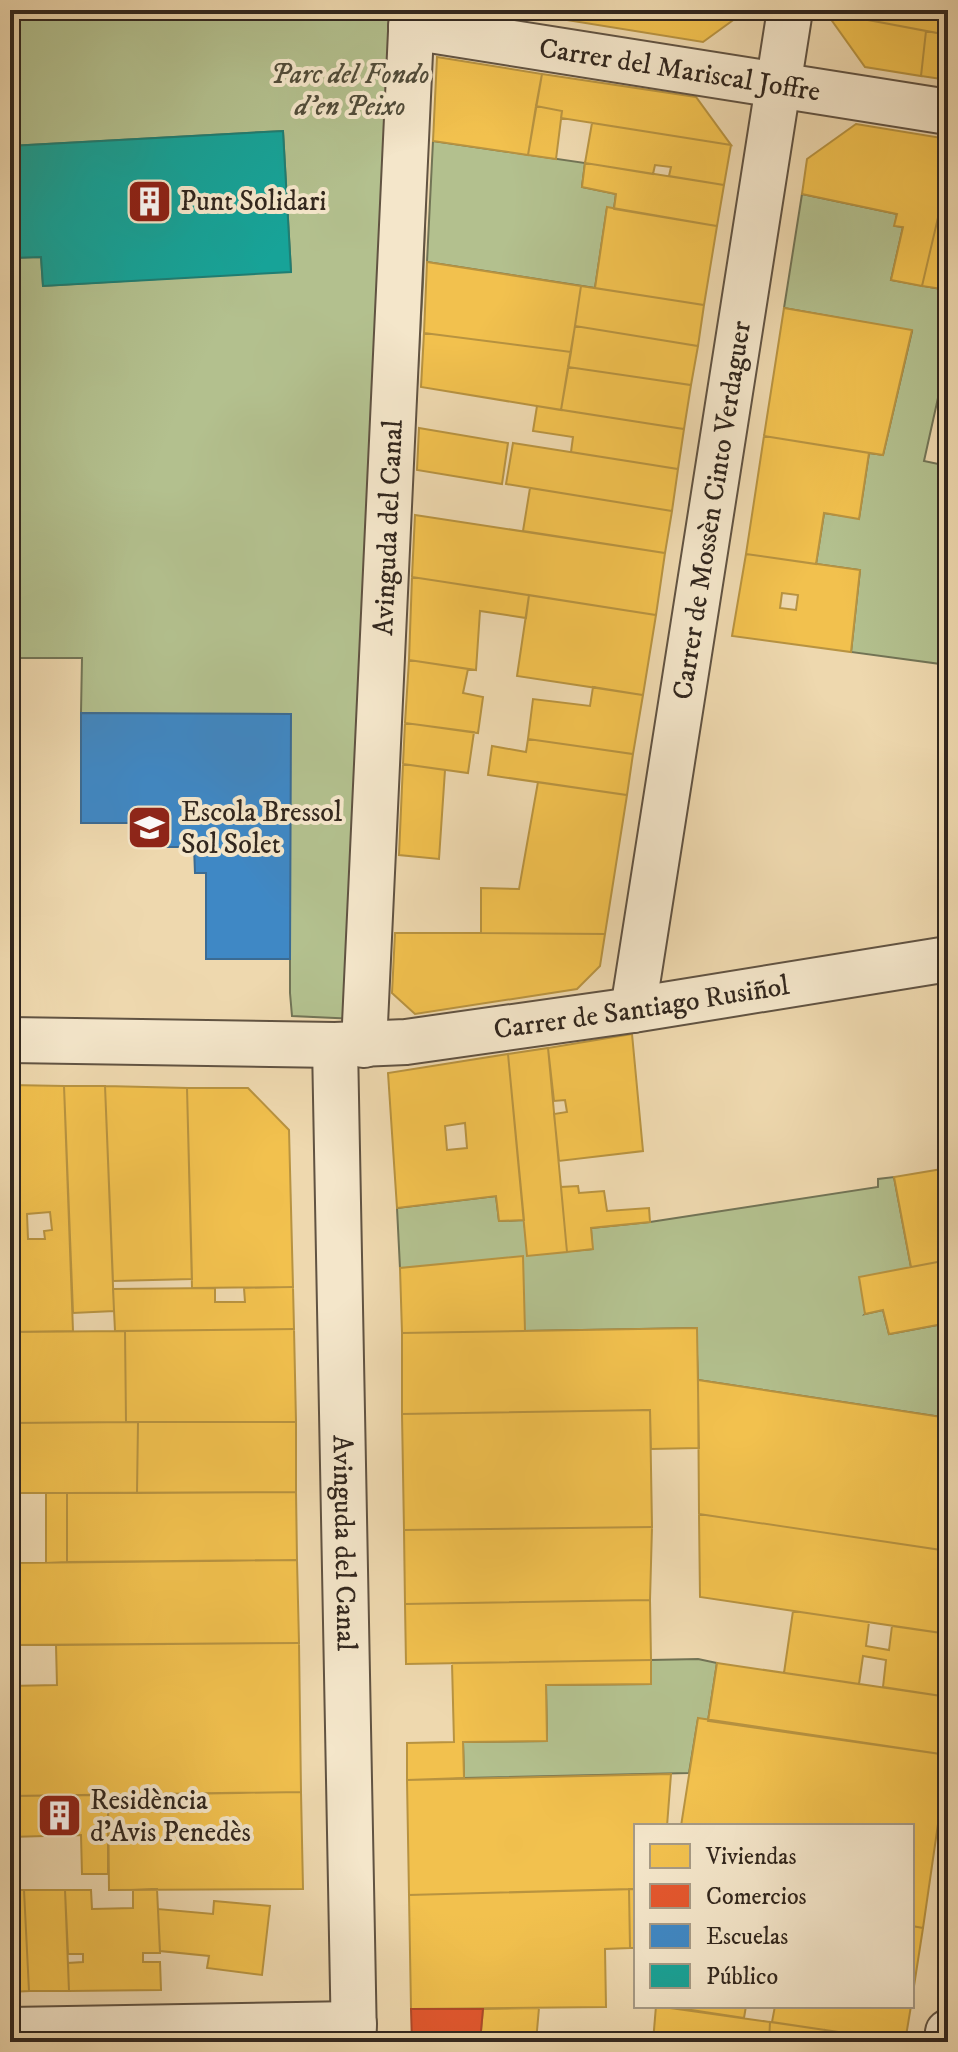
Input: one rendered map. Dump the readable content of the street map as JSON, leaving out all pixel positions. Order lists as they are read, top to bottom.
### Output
{
  "streets": {
    "street": [
      "Carrer del Mariscal Joffre",
      "Carrer de Mossèn Cinto Verdaguer",
      "Avinguda del Canal",
      "Carrer de Santiago Rusiñol"
    ]
  },
  "crossings": [
    ["Carrer del Mariscal Joffre", "Carrer de Mossèn Cinto Verdaguer"],
    ["Carrer del Mariscal Joffre", "Avinguda del Canal"],
    ["Carrer de Mossèn Cinto Verdaguer", "Carrer de Santiago Rusiñol"],
    ["Avinguda del Canal", "Carrer de Santiago Rusiñol"]
  ],
  "parks": ["Parc del Fondo d'en Peixo"],
  "places": {
    "building": ["Punt Solidari", "Residència d'Avis Penedès"],
    "school or university": ["Escola Bressol Sol Solet"]
  },
  "legend": [
    "Viviendas",
    "Comercios",
    "Escuelas",
    "Público"
  ]
}
